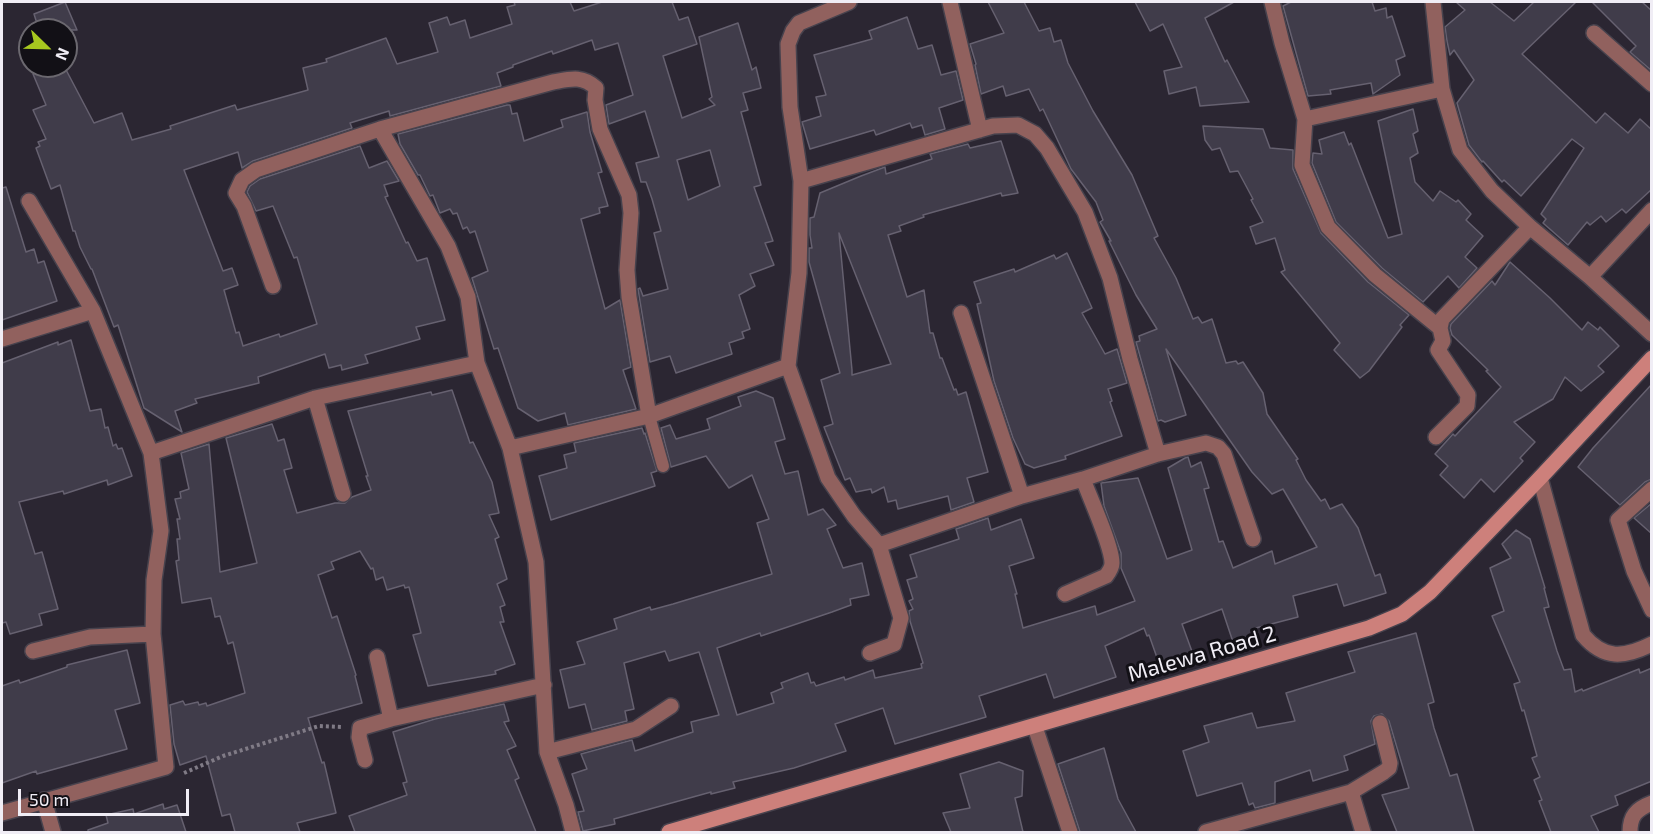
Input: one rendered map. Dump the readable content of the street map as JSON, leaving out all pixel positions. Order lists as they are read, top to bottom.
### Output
{
  "streets": {
    "main road": ["Malewa Road 2"]
  },
  "scale_bar": "50 m",
  "north": "bottom right"
}
